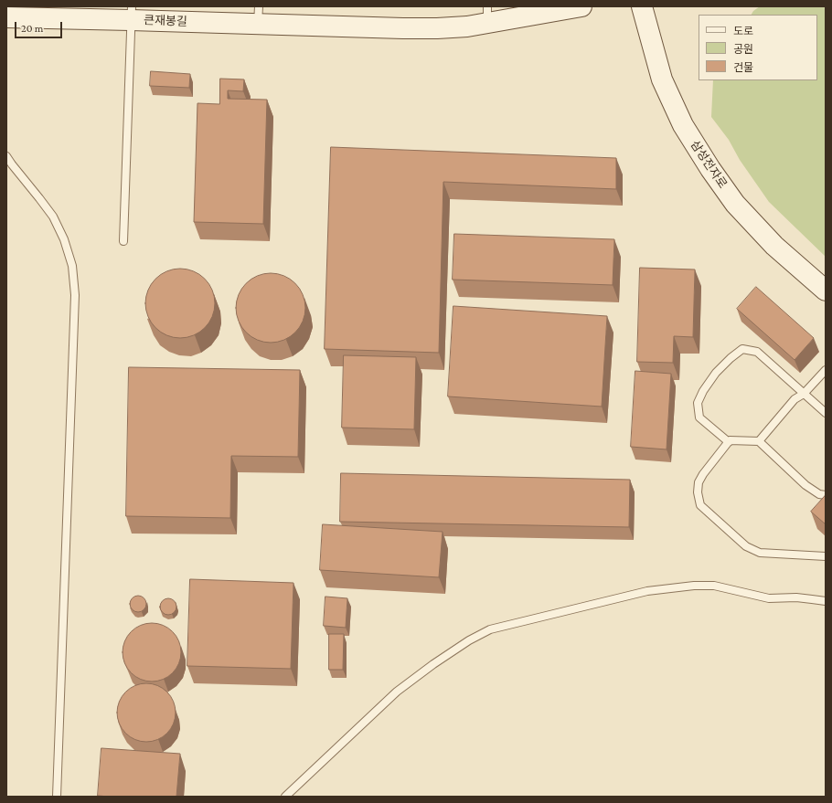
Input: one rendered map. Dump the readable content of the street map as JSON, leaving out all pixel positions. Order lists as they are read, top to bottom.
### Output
{
  "streets": {
    "street": ["큰재봉길", "삼성전자로"]
  },
  "legend": ["도로", "공원", "건물"],
  "scale_bar": "20 m"
}
